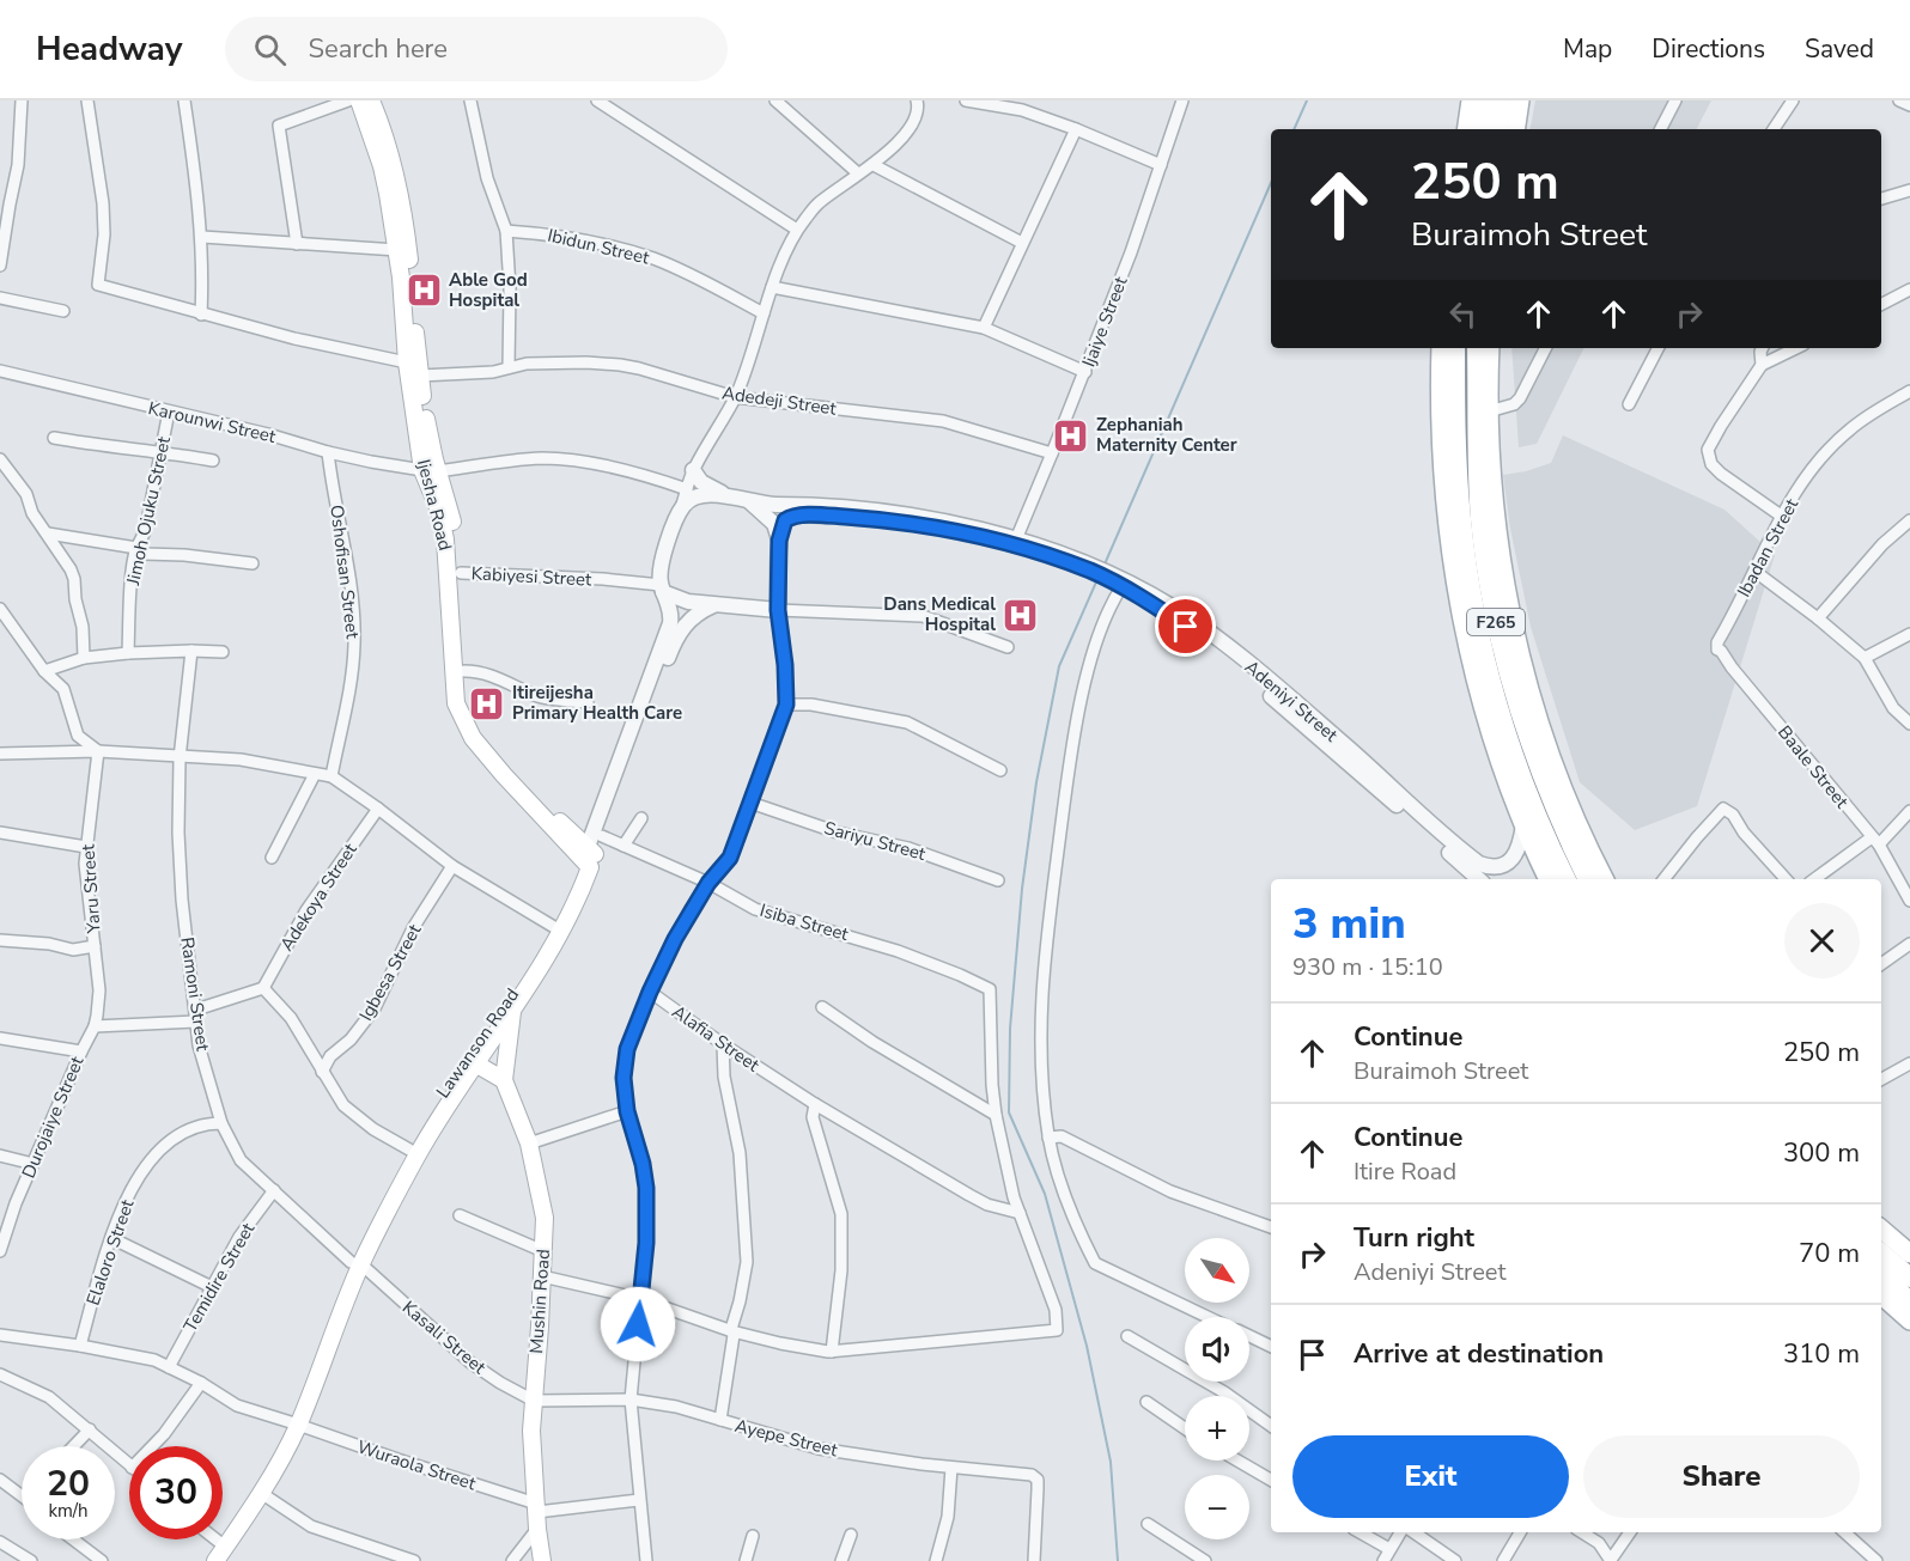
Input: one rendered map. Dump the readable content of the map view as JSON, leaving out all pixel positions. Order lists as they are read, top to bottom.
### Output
{
  "streets": {
    "highway": ["F265"],
    "main road": ["Ijesha Road", "Lawanson Road", "Mushin Road"],
    "street": [
      "Ibidun Street",
      "Ijaiye Street",
      "Adedeji Street",
      "Karounwi Street",
      "Jimoh Ojuku Street",
      "Ibadan Street",
      "Oshofisan Street",
      "Kabiyesi Street",
      "Adeniyi Street",
      "Baale Street",
      "Sariyu Street",
      "Yaru Street",
      "Adekoya Street",
      "Isiba Street",
      "Igbesa Street",
      "Ramoni Street",
      "Alafia Street",
      "Durojaiye Street",
      "Elaloro Street",
      "Temidire Street",
      "Kasali Street",
      "Ayepe Street",
      "Wuraola Street"
    ]
  },
  "crossings": [
    ["Ijaiye Street", "Adedeji Street"],
    ["Ijaiye Street", "Adeniyi Street"],
    ["Adedeji Street", "Ijesha Road"],
    ["Karounwi Street", "Ijesha Road"],
    ["Karounwi Street", "Jimoh Ojuku Street"],
    ["Karounwi Street", "Oshofisan Street"],
    ["Ijesha Road", "Kabiyesi Street"],
    ["Ijesha Road", "Lawanson Road"],
    ["Ibadan Street", "Baale Street"],
    ["Kabiyesi Street", "Adeniyi Street"],
    ["Kabiyesi Street", "Lawanson Road"],
    ["Adeniyi Street", "Lawanson Road"],
    ["Yaru Street", "Durojaiye Street"],
    ["Ramoni Street", "Lawanson Road"],
    ["Ramoni Street", "Elaloro Street"],
    ["Ramoni Street", "Temidire Street"],
    ["Ramoni Street", "Kasali Street"],
    ["Lawanson Road", "Kasali Street"],
    ["Lawanson Road", "Wuraola Street"],
    ["Elaloro Street", "Wuraola Street"],
    ["Temidire Street", "Wuraola Street"],
    ["Mushin Road", "Kasali Street"],
    ["Mushin Road", "Ayepe Street"],
    ["Mushin Road", "Wuraola Street"],
    ["Kasali Street", "Ayepe Street"]
  ],
  "places": {
    "hospital": [
      "Able God Hospital",
      "Zephaniah Maternity Center",
      "Dans Medical Hospital",
      "Itireijesha Primary Health Care"
    ]
  },
  "north": "bottom right",
  "page": {
    "header": "Headway",
    "search": "Search here",
    "nav": ["Map", "Directions", "Saved"],
    "turn": ["250 m", "Buraimoh Street"],
    "heading": ["3 min", "930 m · 15:10"],
    "list": [
      {
        "name": "Continue",
        "note": "Buraimoh Street",
        "value": "250 m"
      },
      {
        "name": "Continue",
        "note": "Itire Road",
        "value": "300 m"
      },
      {
        "name": "Turn right",
        "note": "Adeniyi Street",
        "value": "70 m"
      },
      {
        "name": "Arrive at destination",
        "value": "310 m"
      }
    ],
    "map_buttons": ["+", "−"],
    "buttons": ["Exit", "Share"],
    "speed": "20 km/h",
    "limit": "30"
  }
}
